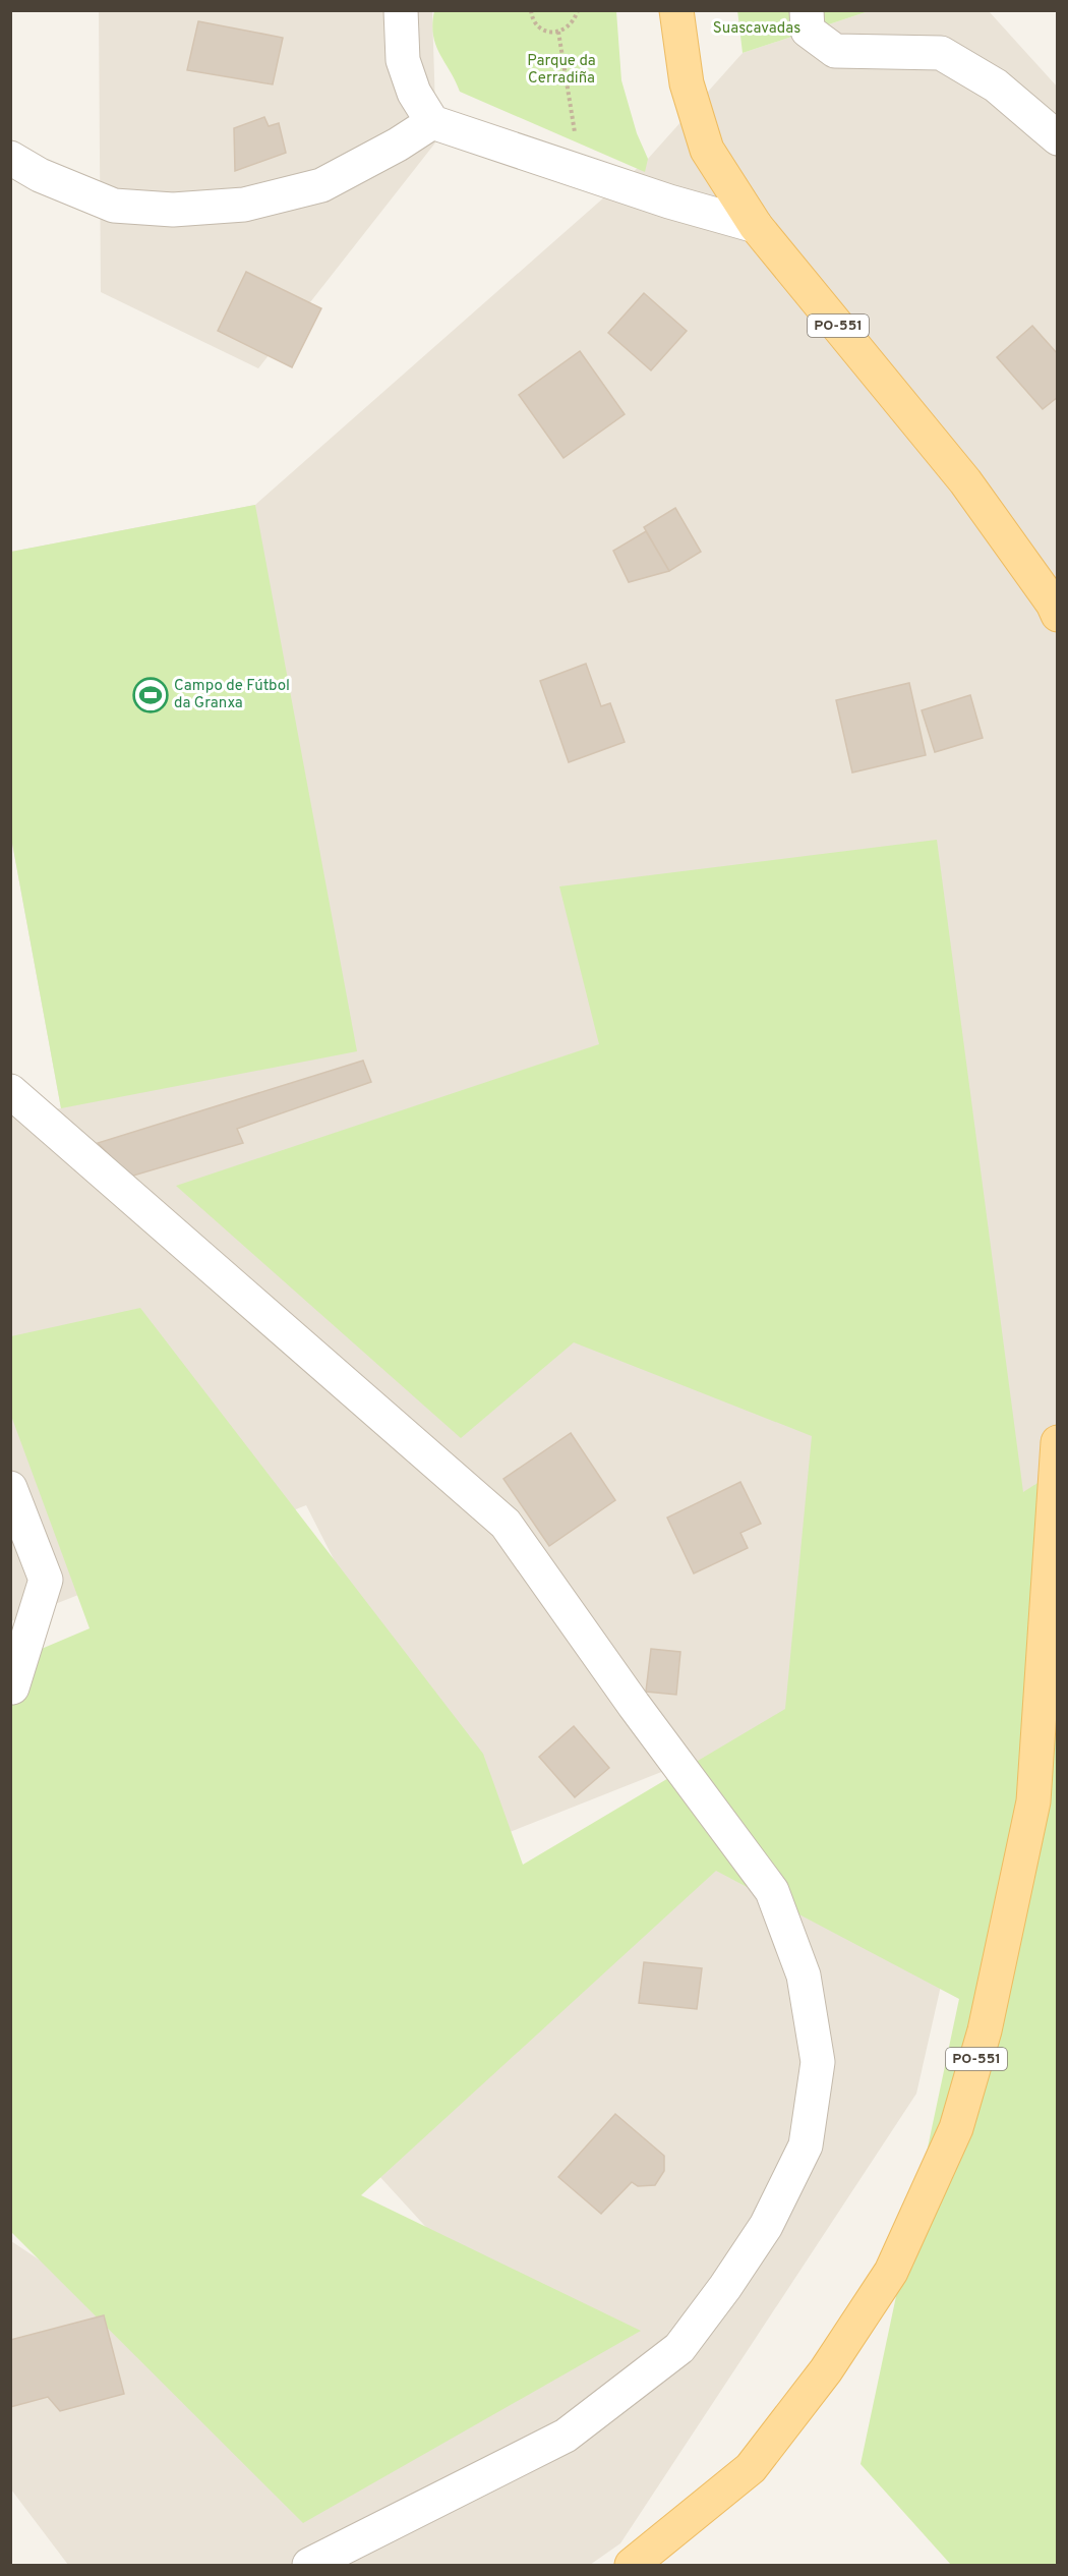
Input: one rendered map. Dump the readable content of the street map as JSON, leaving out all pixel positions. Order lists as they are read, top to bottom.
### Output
{
  "streets": {
    "main road": ["PO-551"]
  },
  "parks": ["Suascavadas", "Parque da Cerradiña"],
  "places": {
    "sports": ["Campo de Fútbol da Granxa"]
  }
}
